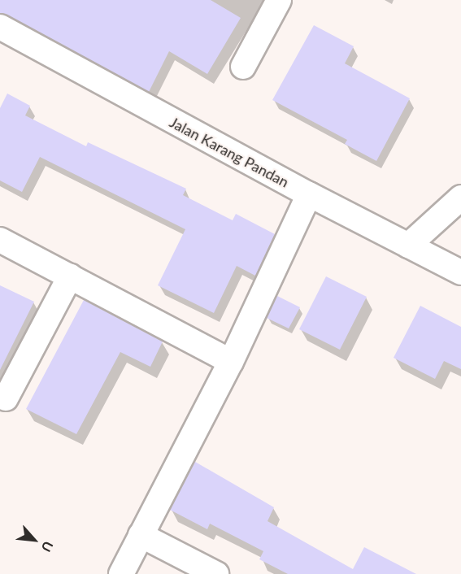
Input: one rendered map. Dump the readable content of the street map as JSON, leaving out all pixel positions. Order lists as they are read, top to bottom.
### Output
{
  "streets": {
    "street": ["Jalan Karang Pandan"]
  },
  "north": "bottom right"
}
